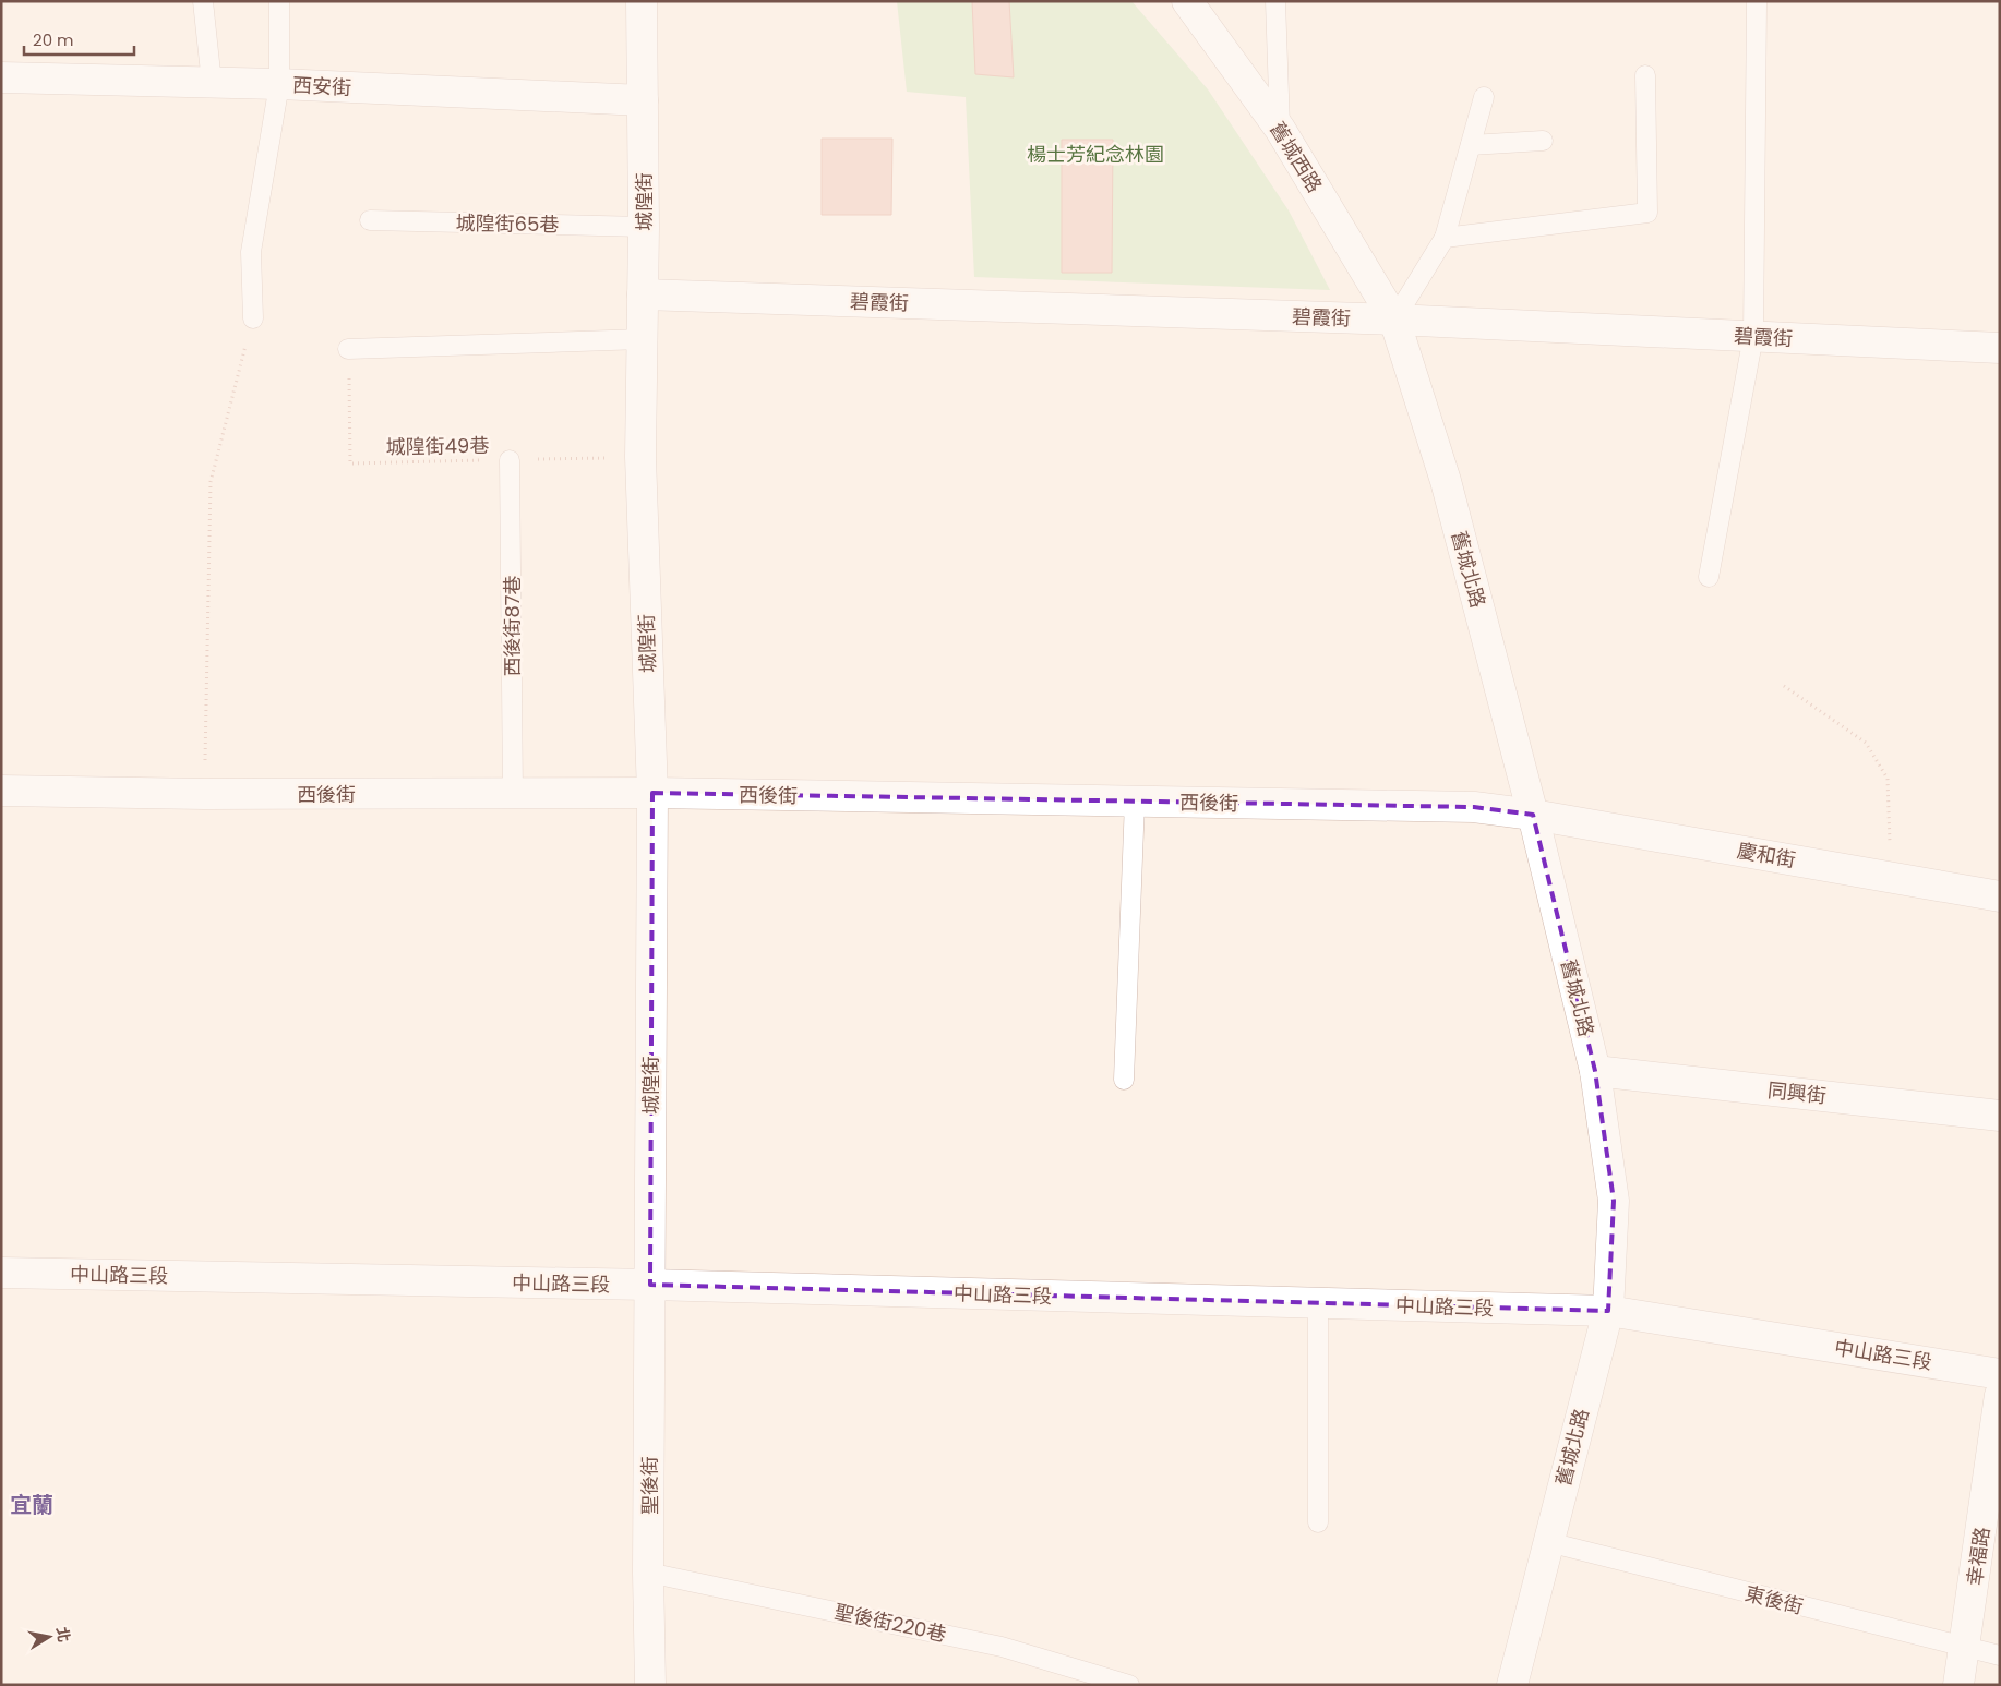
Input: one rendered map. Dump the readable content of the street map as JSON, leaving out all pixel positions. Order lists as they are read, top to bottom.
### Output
{
  "streets": {
    "street": [
      "西安街",
      "舊城西路",
      "城隍街",
      "碧霞街",
      "舊城北路",
      "西後街",
      "慶和街",
      "同興街",
      "中山路三段",
      "聖後街",
      "幸福路"
    ],
    "lane": [
      "城隍街65巷",
      "西後街87巷",
      "東後街",
      "聖後街220巷"
    ],
    "path": ["城隍街49巷"]
  },
  "crossings": [
    ["西安街", "城隍街"],
    ["舊城西路", "碧霞街"],
    ["舊城西路", "舊城北路"],
    ["城隍街", "城隍街65巷"],
    ["城隍街", "碧霞街"],
    ["城隍街", "城隍街49巷"],
    ["城隍街", "西後街"],
    ["城隍街", "中山路三段"],
    ["城隍街", "聖後街"],
    ["碧霞街", "舊城北路"],
    ["城隍街49巷", "西後街87巷"],
    ["舊城北路", "西後街"],
    ["舊城北路", "慶和街"],
    ["舊城北路", "同興街"],
    ["舊城北路", "中山路三段"],
    ["舊城北路", "東後街"],
    ["西後街87巷", "西後街"],
    ["西後街", "慶和街"],
    ["中山路三段", "聖後街"],
    ["聖後街", "聖後街220巷"],
    ["幸福路", "東後街"]
  ],
  "districts": ["宜蘭"],
  "parks": ["楊士芳紀念林園"],
  "scale_bar": "20 m",
  "north": "right"
}
